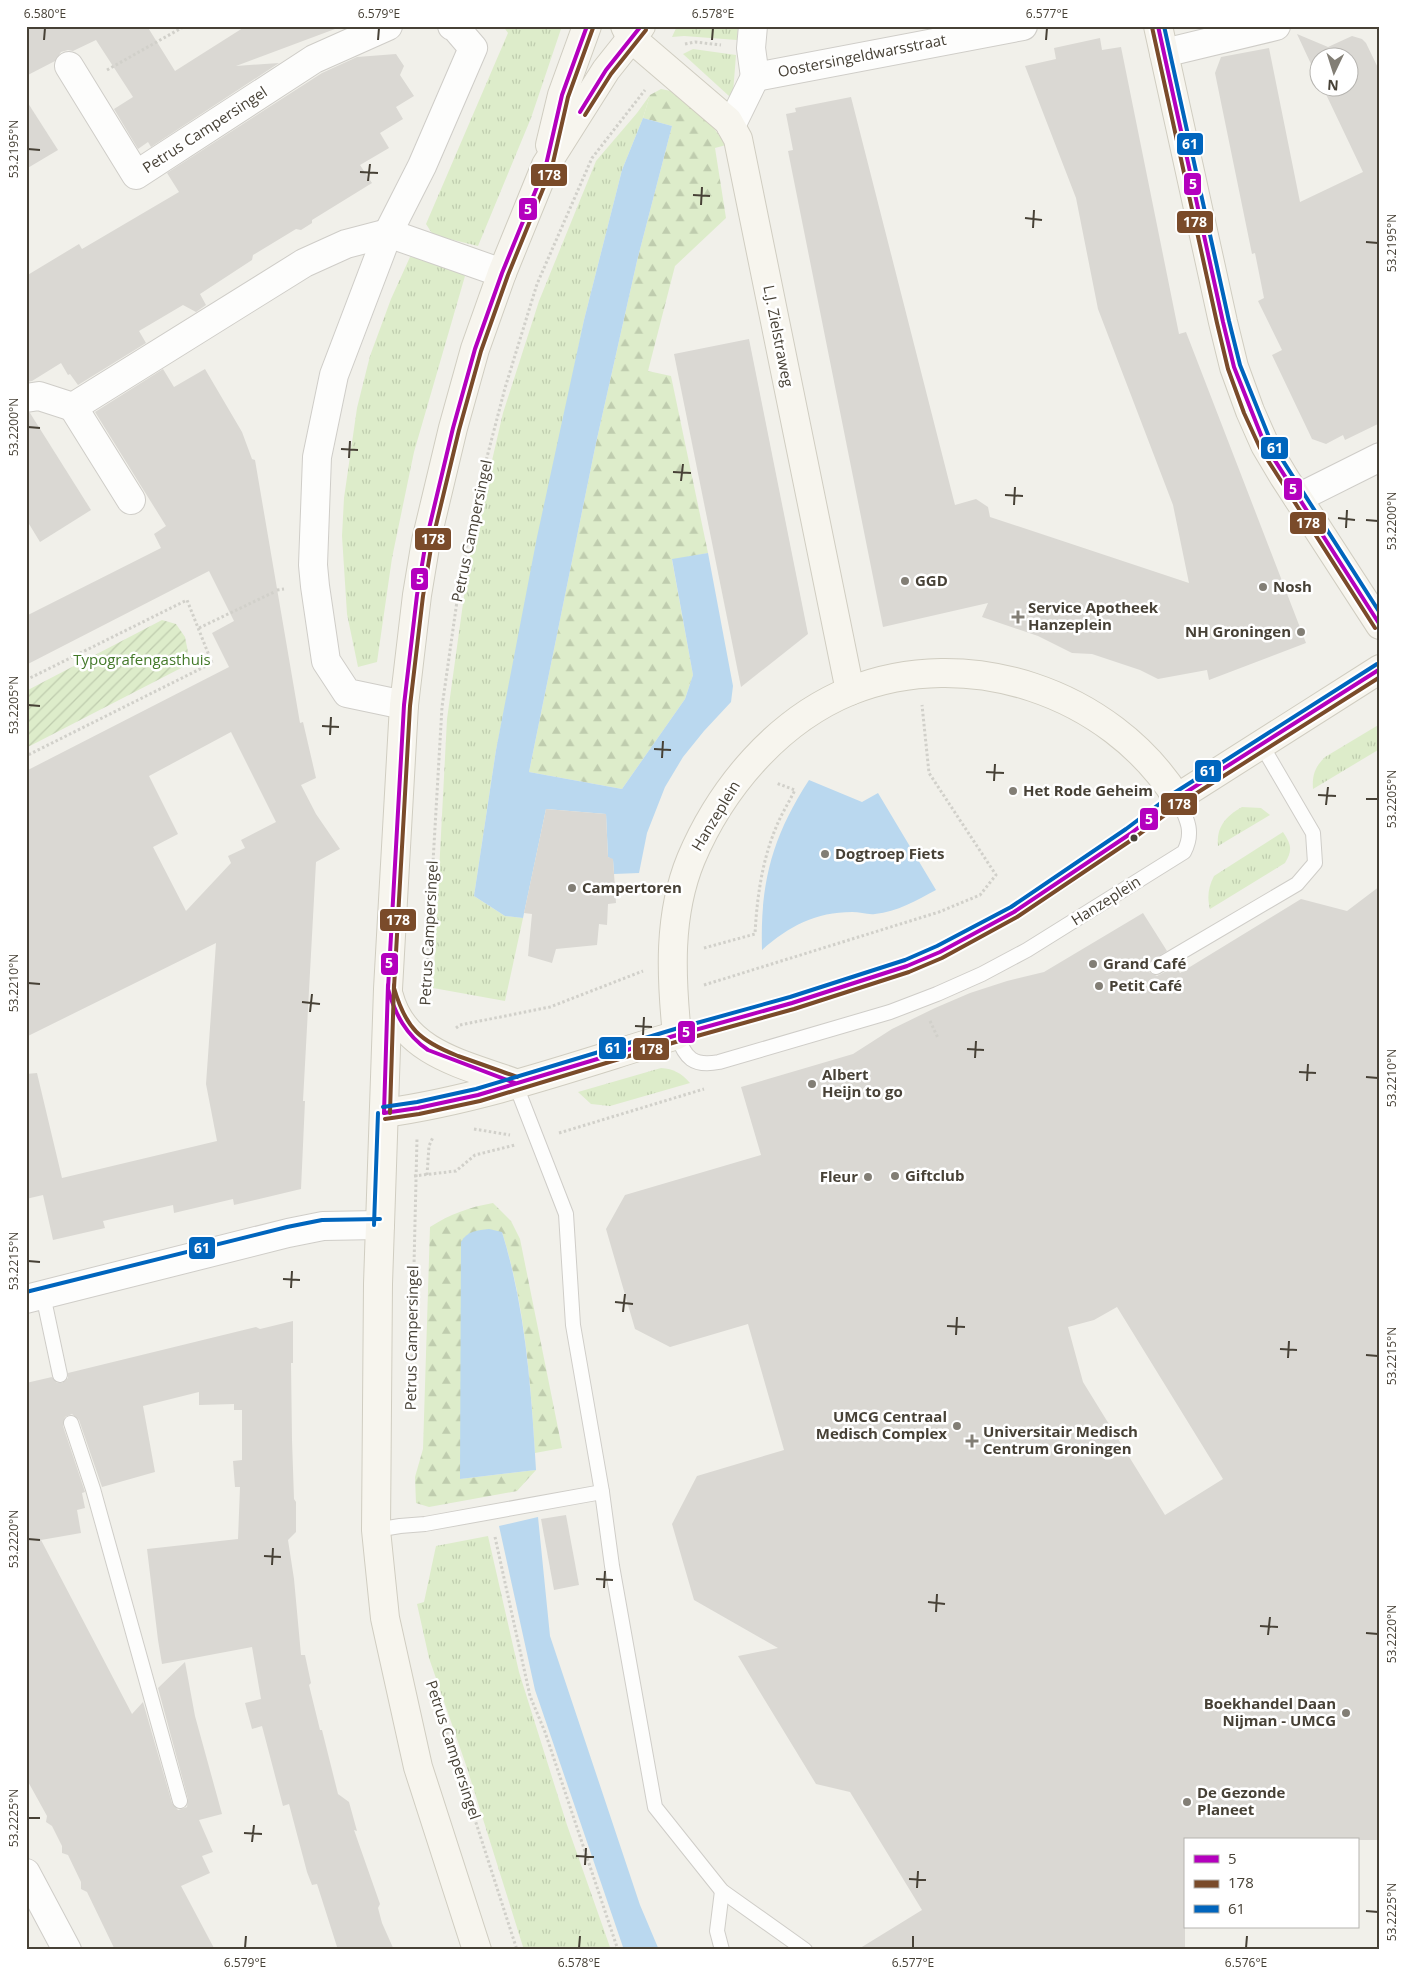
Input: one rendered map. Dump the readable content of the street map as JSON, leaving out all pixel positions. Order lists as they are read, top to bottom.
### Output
{
  "streets": {
    "street": [
      "Oostersingeldwarsstraat",
      "Petrus Campersingel",
      "L.J. Zielstraweg",
      "Hanzeplein"
    ]
  },
  "crossings": [
    ["Petrus Campersingel", "L.J. Zielstraweg"],
    ["L.J. Zielstraweg", "Hanzeplein"]
  ],
  "parks": ["Typografengasthuis"],
  "places": {
    "other": [
      "GGD",
      "Nosh",
      "NH Groningen",
      "Het Rode Geheim",
      "Dogtroep Fiets",
      "Campertoren",
      "Grand Café",
      "Petit Café",
      "Albert Heijn to go",
      "Giftclub",
      "Fleur",
      "UMCG Centraal Medisch Complex",
      "Boekhandel Daan Nijman - UMCG",
      "De Gezonde Planeet"
    ],
    "health": ["Service Apotheek Hanzeplein", "Universitair Medisch Centrum Groningen"]
  },
  "lines": ["transit line 5", "transit line 61", "transit line 178"],
  "legend": ["5", "178", "61"],
  "north": "bottom",
  "coordinates": [
    "6.580°E",
    "6.579°E",
    "6.578°E",
    "6.577°E",
    "53.2195°N",
    "53.2200°N",
    "53.2205°N",
    "53.2210°N",
    "53.2215°N",
    "53.2220°N",
    "53.2225°N",
    "6.576°E"
  ]
}
